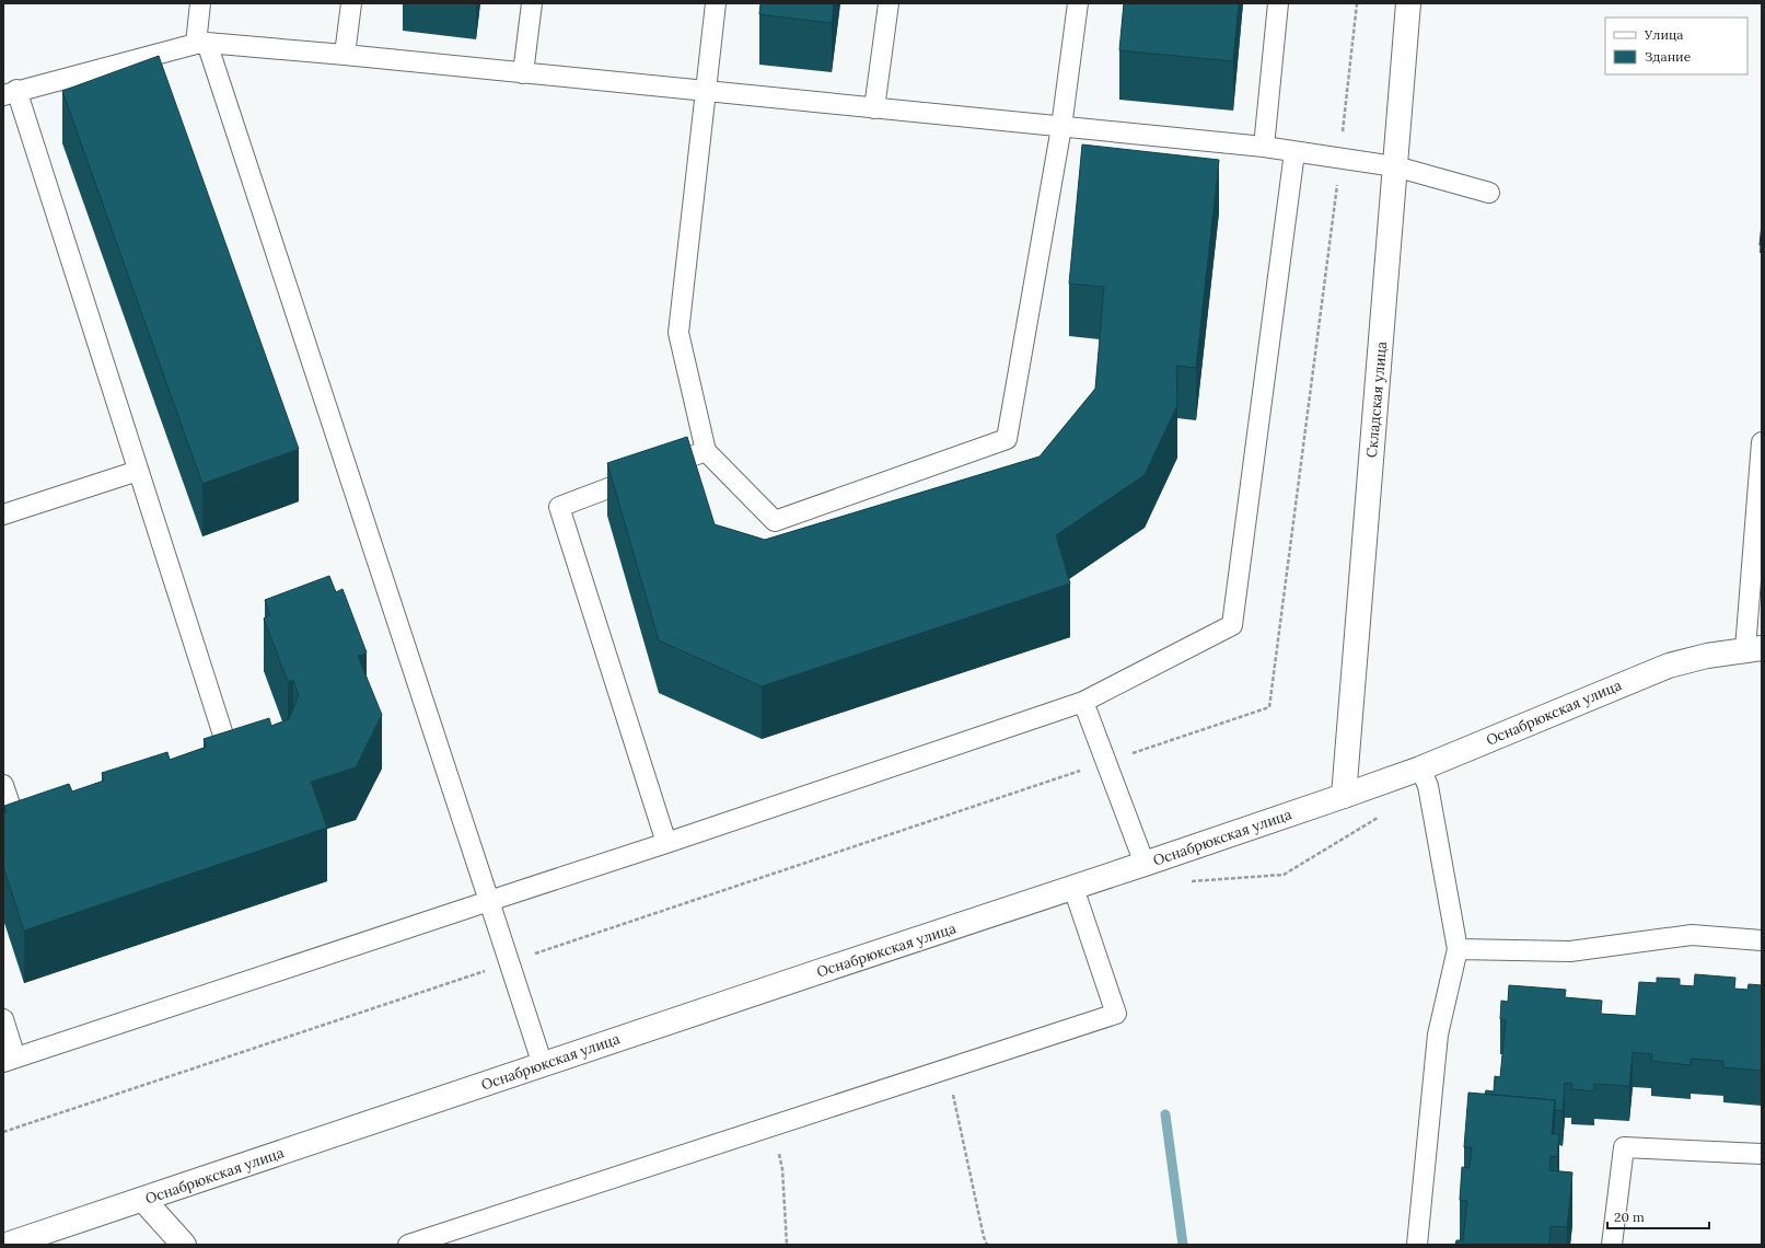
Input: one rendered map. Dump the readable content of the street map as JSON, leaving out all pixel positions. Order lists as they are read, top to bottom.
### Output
{
  "streets": {
    "street": ["Складская улица", "Оснабрюкская улица"]
  },
  "crossings": [
    ["Складская улица", "Оснабрюкская улица"]
  ],
  "legend": ["Улица", "Здание"],
  "scale_bar": "20 m"
}
